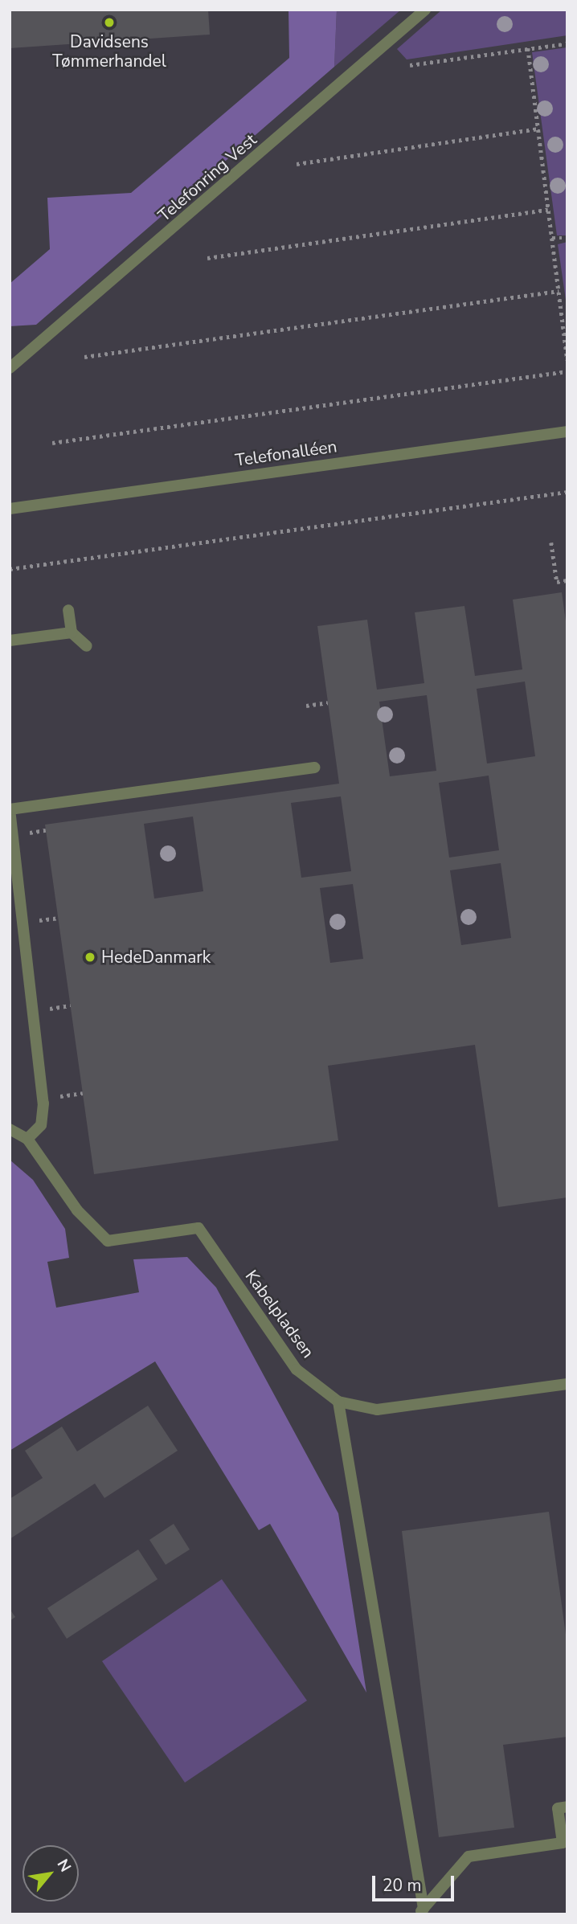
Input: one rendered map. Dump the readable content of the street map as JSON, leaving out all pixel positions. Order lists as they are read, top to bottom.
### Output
{
  "streets": {
    "lane": ["Telefonring Vest", "Telefonalléen", "Kabelpladsen"]
  },
  "places": ["Davidsens Tømmerhandel", "HedeDanmark"],
  "scale_bar": "20 m",
  "north": "top right"
}
